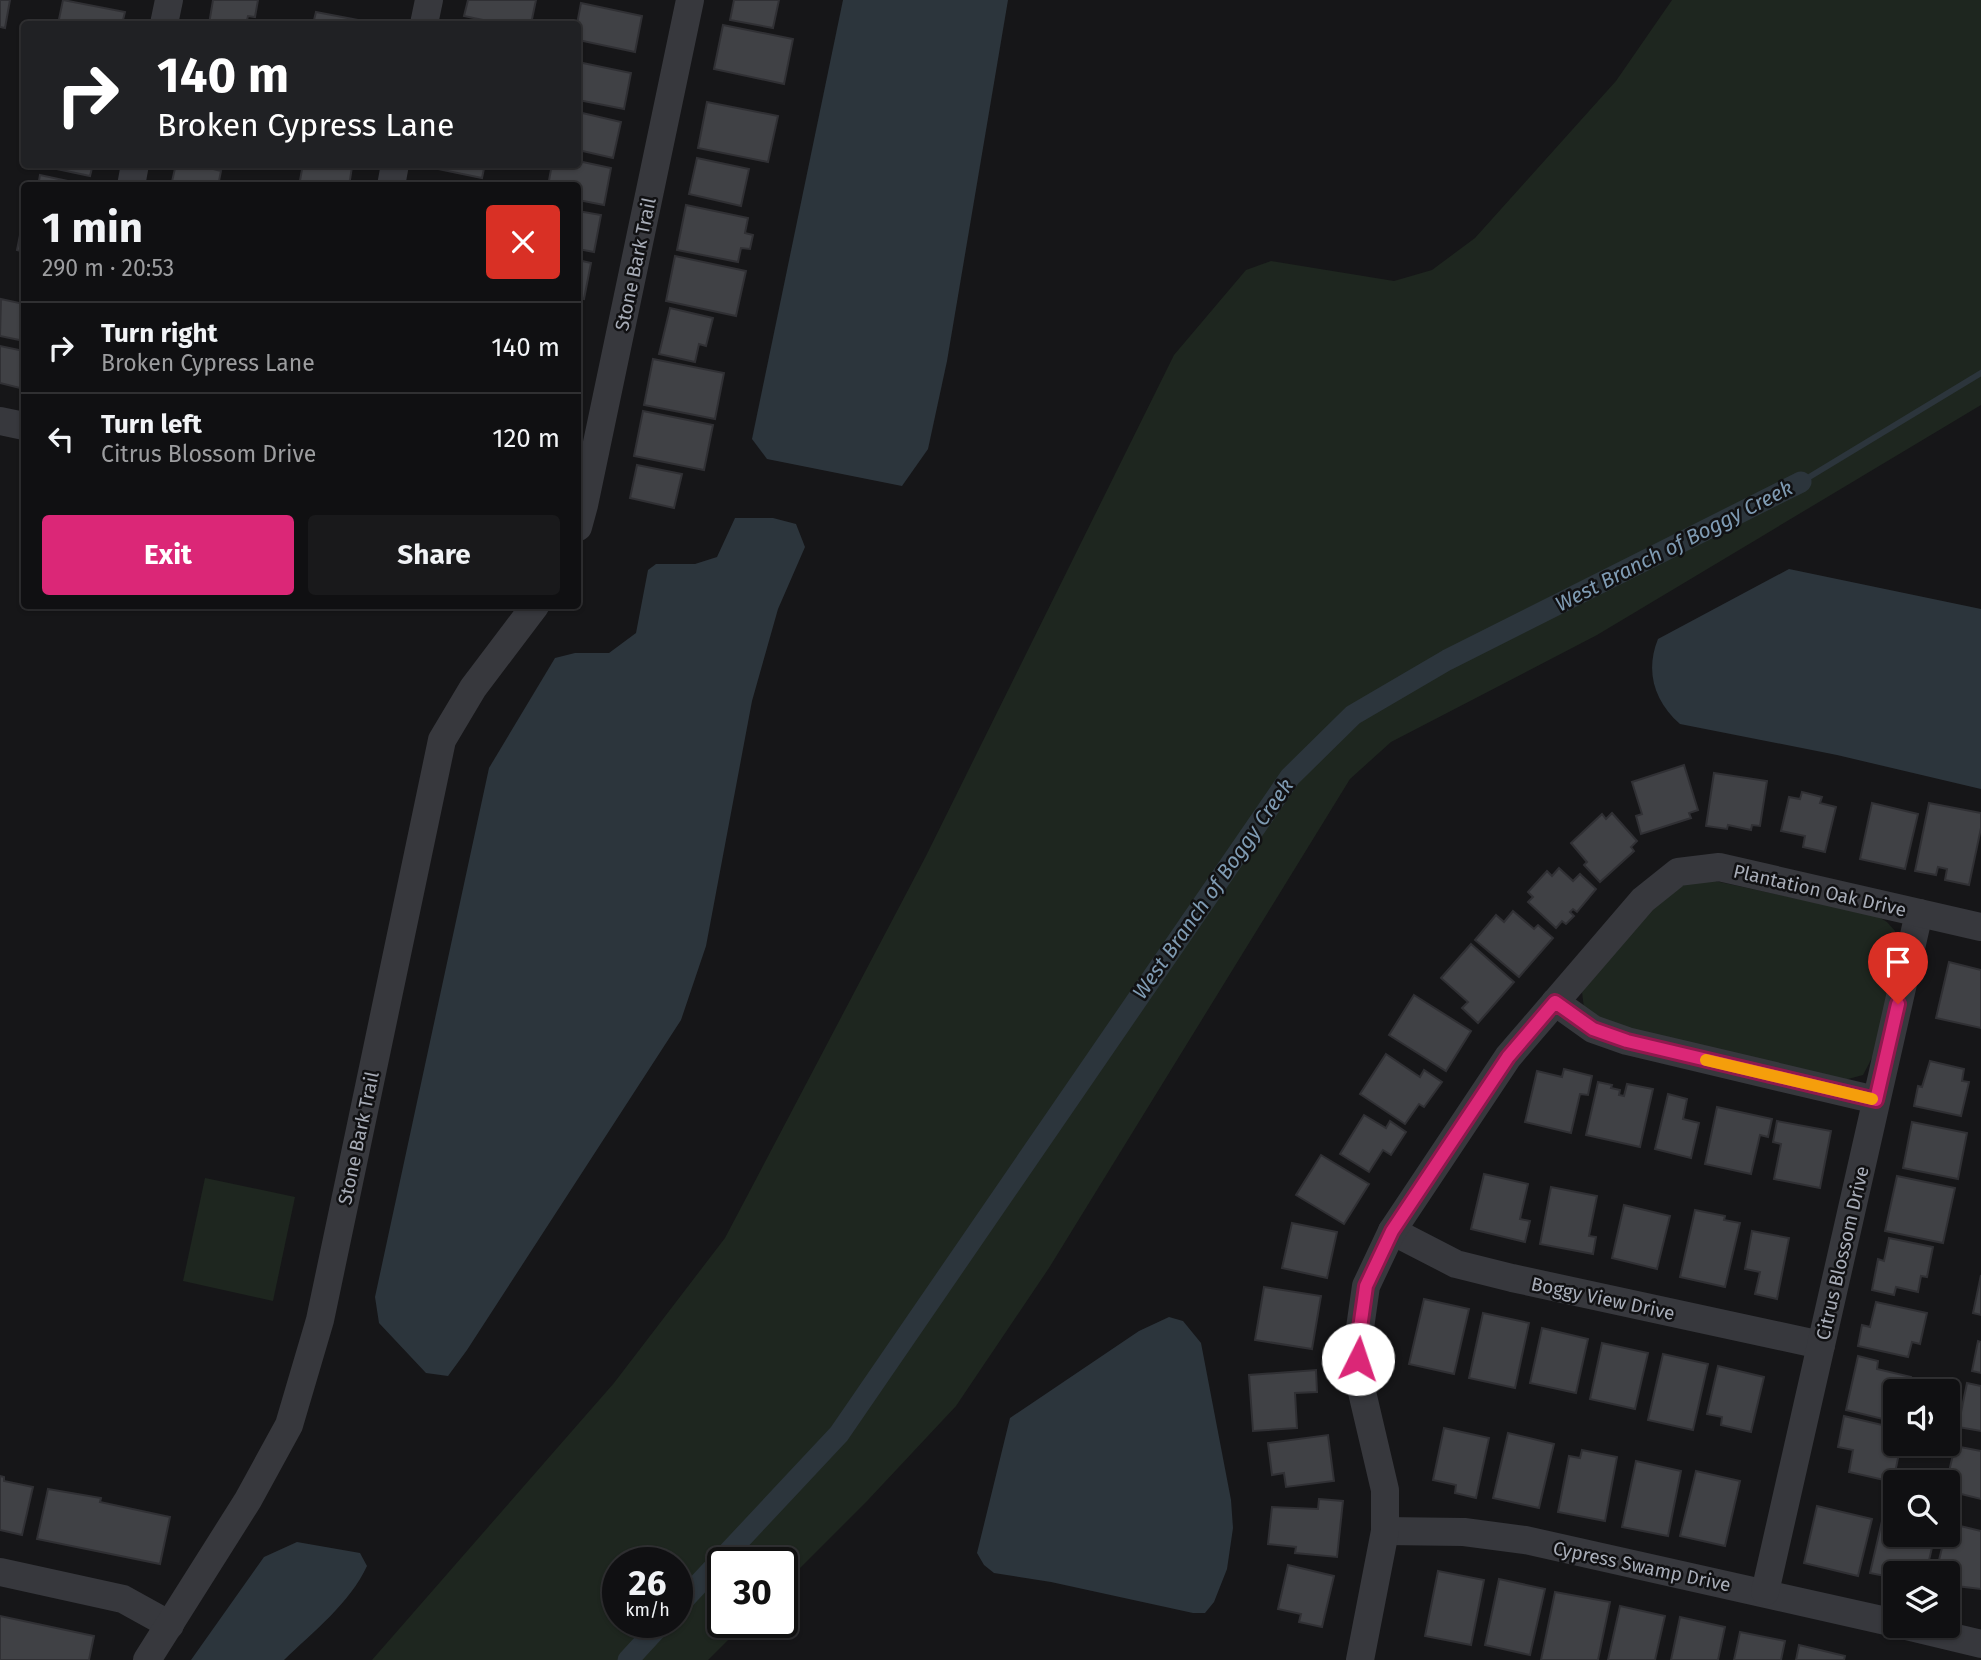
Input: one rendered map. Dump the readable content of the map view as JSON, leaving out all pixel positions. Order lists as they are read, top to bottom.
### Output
{
  "streets": {
    "street": [
      "Stone Bark Trail",
      "Plantation Oak Drive",
      "Citrus Blossom Drive",
      "Boggy View Drive",
      "Cypress Swamp Drive"
    ]
  },
  "crossings": [
    ["Plantation Oak Drive", "Citrus Blossom Drive"],
    ["Plantation Oak Drive", "Boggy View Drive"],
    ["Plantation Oak Drive", "Cypress Swamp Drive"],
    ["Citrus Blossom Drive", "Boggy View Drive"],
    ["Citrus Blossom Drive", "Cypress Swamp Drive"]
  ],
  "water": ["West Branch of Boggy Creek"],
  "page": {
    "turn": ["140 m", "Broken Cypress Lane"],
    "heading": ["1 min", "290 m · 20:53"],
    "list": [
      {
        "name": "Turn right",
        "note": "Broken Cypress Lane",
        "value": "140 m"
      },
      {
        "name": "Turn left",
        "note": "Citrus Blossom Drive",
        "value": "120 m"
      }
    ],
    "buttons": ["Exit", "Share"],
    "speed": "26 km/h",
    "limit": "30"
  }
}
